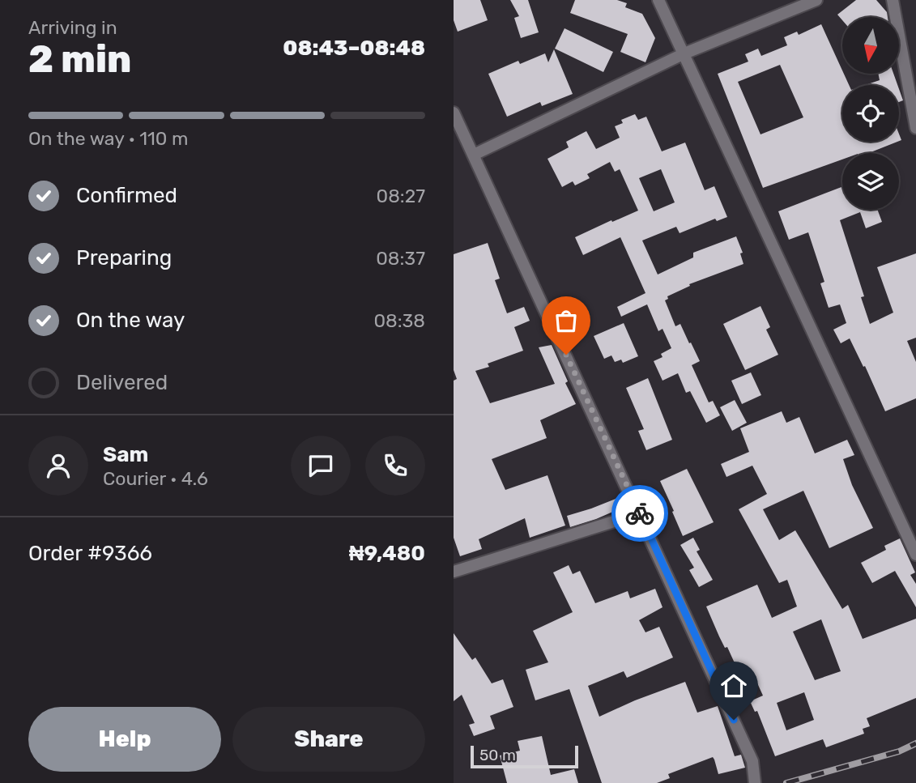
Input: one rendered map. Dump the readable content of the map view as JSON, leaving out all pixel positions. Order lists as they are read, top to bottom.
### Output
{
  "scale_bar": "50 m",
  "north": "bottom",
  "page": {
    "heading": ["2 min", "Arriving in", "08:43–08:48"],
    "panel": [
      "Sam",
      "Courier · 4.6",
      "Order #9366",
      "₦9,480"
    ],
    "bar": "On the way · 110 m",
    "list": [
      ["Confirmed", "08:27"],
      ["Preparing", "08:37"],
      ["On the way", "08:38"],
      "Delivered"
    ],
    "buttons": ["Help", "Share"],
    "scale": "50 m"
  }
}
